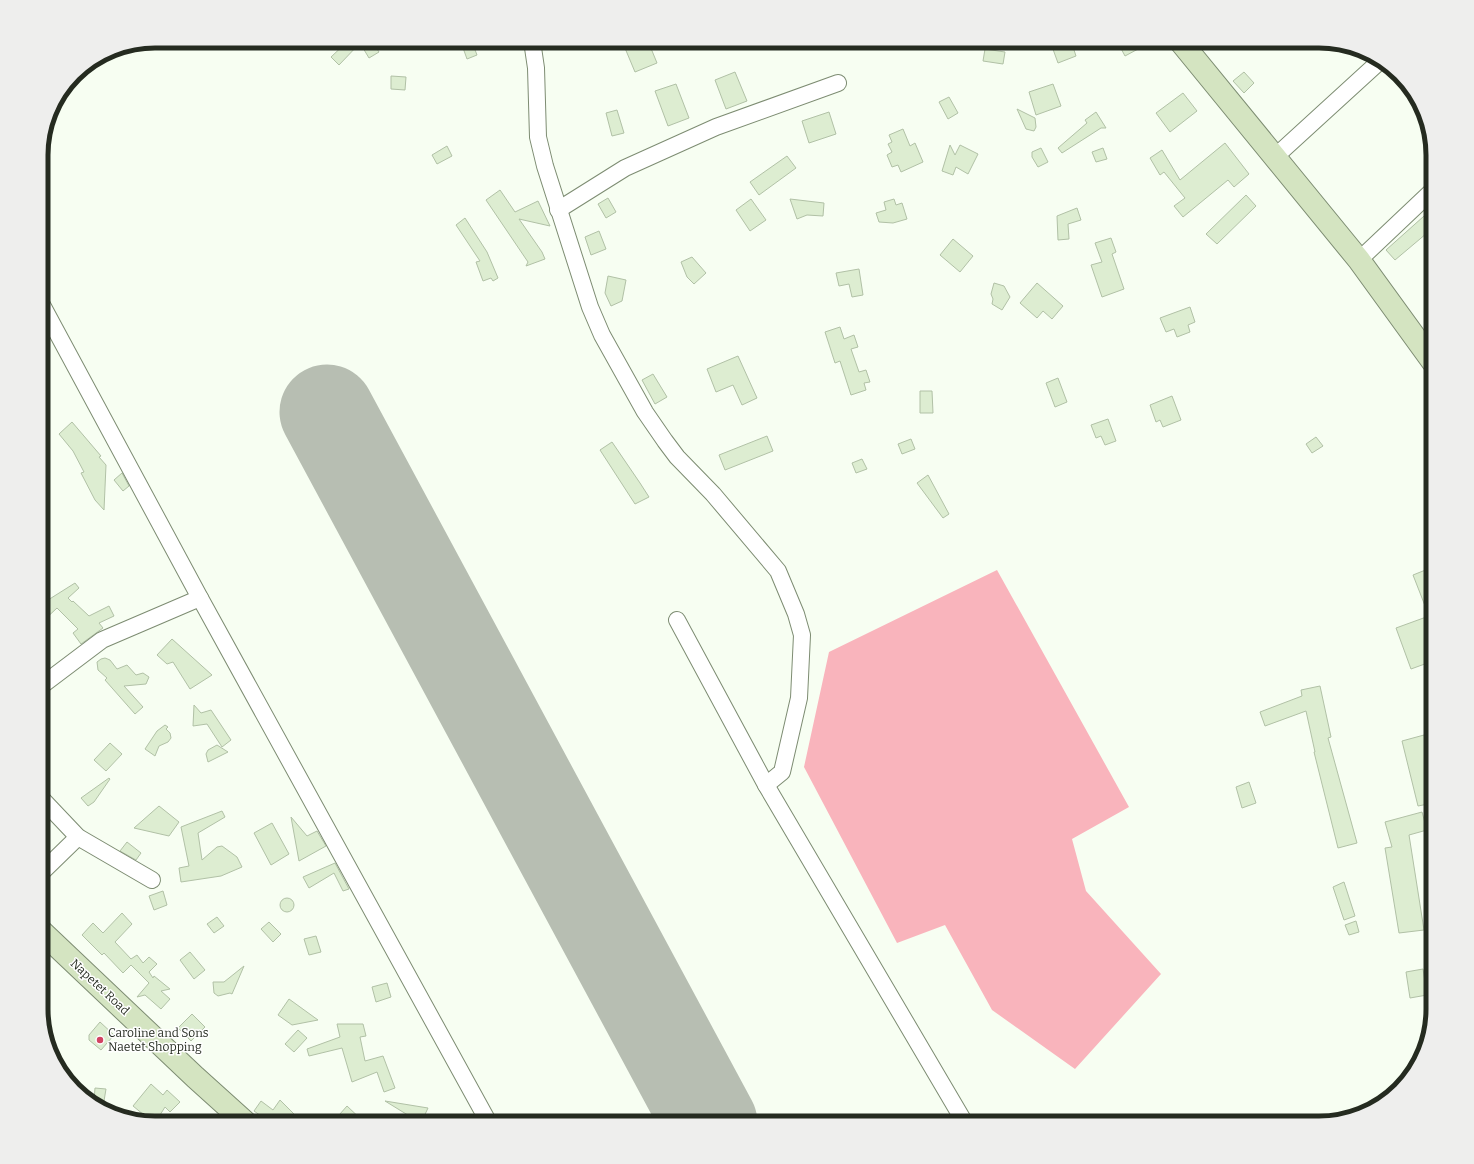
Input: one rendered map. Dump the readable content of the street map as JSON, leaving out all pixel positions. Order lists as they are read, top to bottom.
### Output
{
  "streets": {
    "street": ["Napetet Road"]
  },
  "places": ["Caroline and Sons Naetet Shopping"]
}
